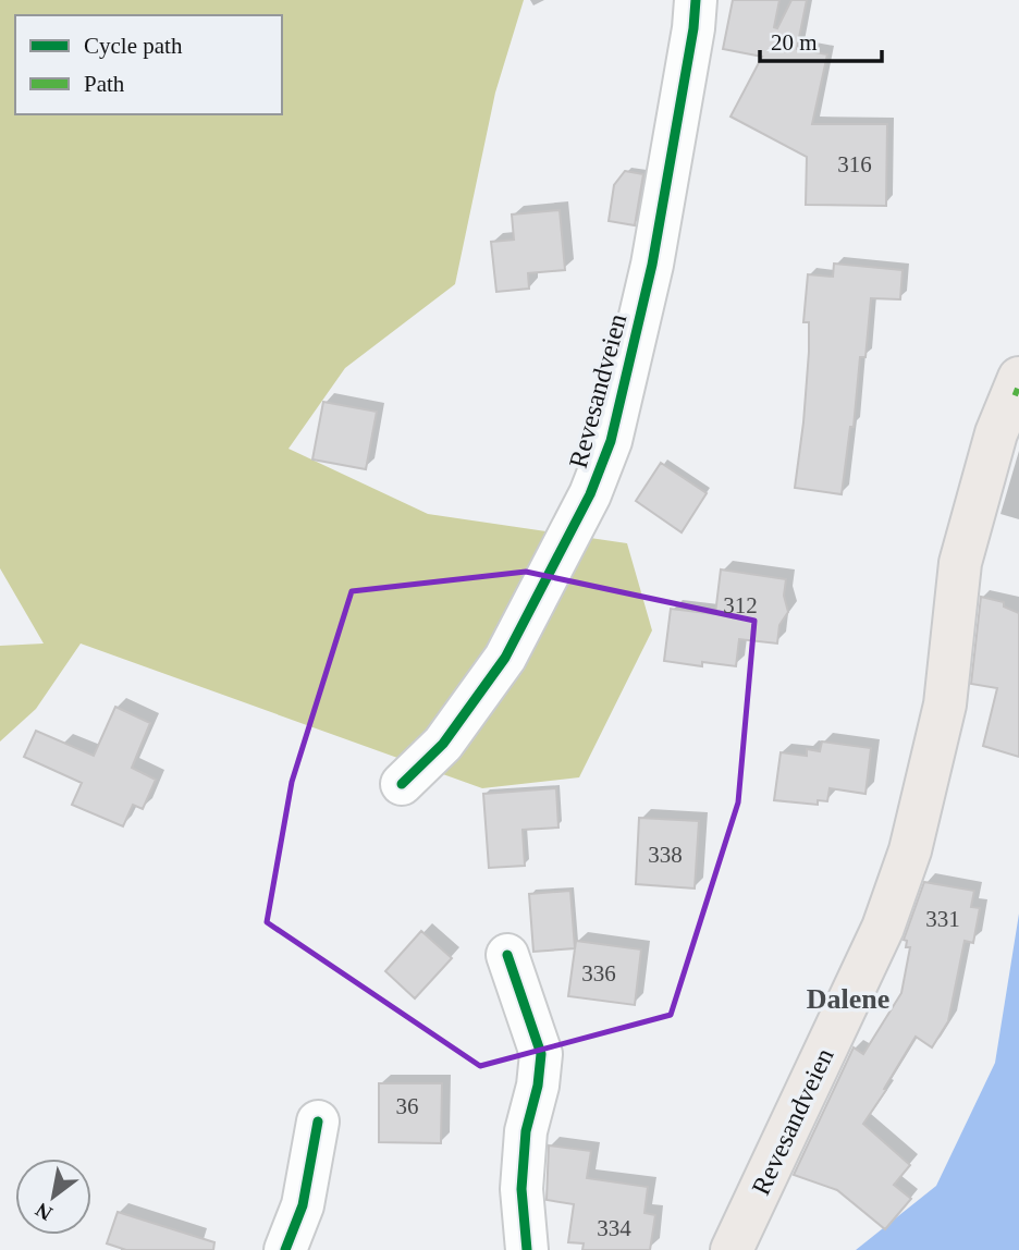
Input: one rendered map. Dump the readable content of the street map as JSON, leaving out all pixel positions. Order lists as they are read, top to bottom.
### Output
{
  "streets": {
    "main road": ["Revesandveien"]
  },
  "districts": ["Dalene"],
  "house_numbers": [
    "316",
    "312",
    "338",
    "331",
    "336",
    "36",
    "334"
  ],
  "legend": ["Cycle path", "Path"],
  "scale_bar": "20 m",
  "north": "bottom left"
}
